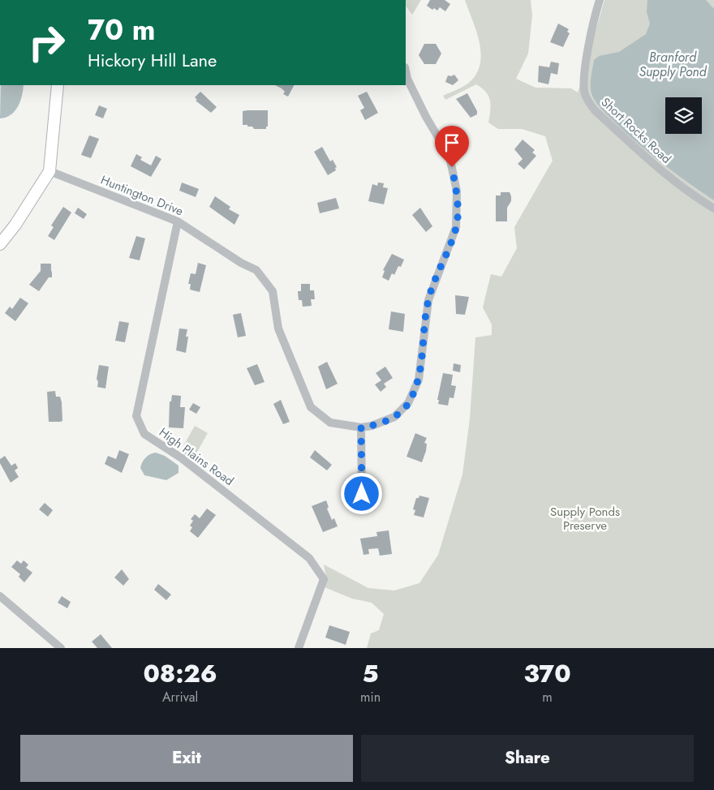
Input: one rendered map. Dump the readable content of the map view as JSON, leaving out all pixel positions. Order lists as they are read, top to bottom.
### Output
{
  "streets": {
    "street": ["Short Rocks Road", "Huntington Drive", "High Plains Road"]
  },
  "crossings": [
    ["Huntington Drive", "High Plains Road"]
  ],
  "water": ["Branford Supply Pond"],
  "parks": ["Supply Ponds Preserve"],
  "page": {
    "turn": ["70 m", "Hickory Hill Lane"],
    "eta": [
      "08:26",
      "Arrival",
      "5",
      "min",
      "370",
      "m"
    ],
    "buttons": ["Exit", "Share"]
  }
}
